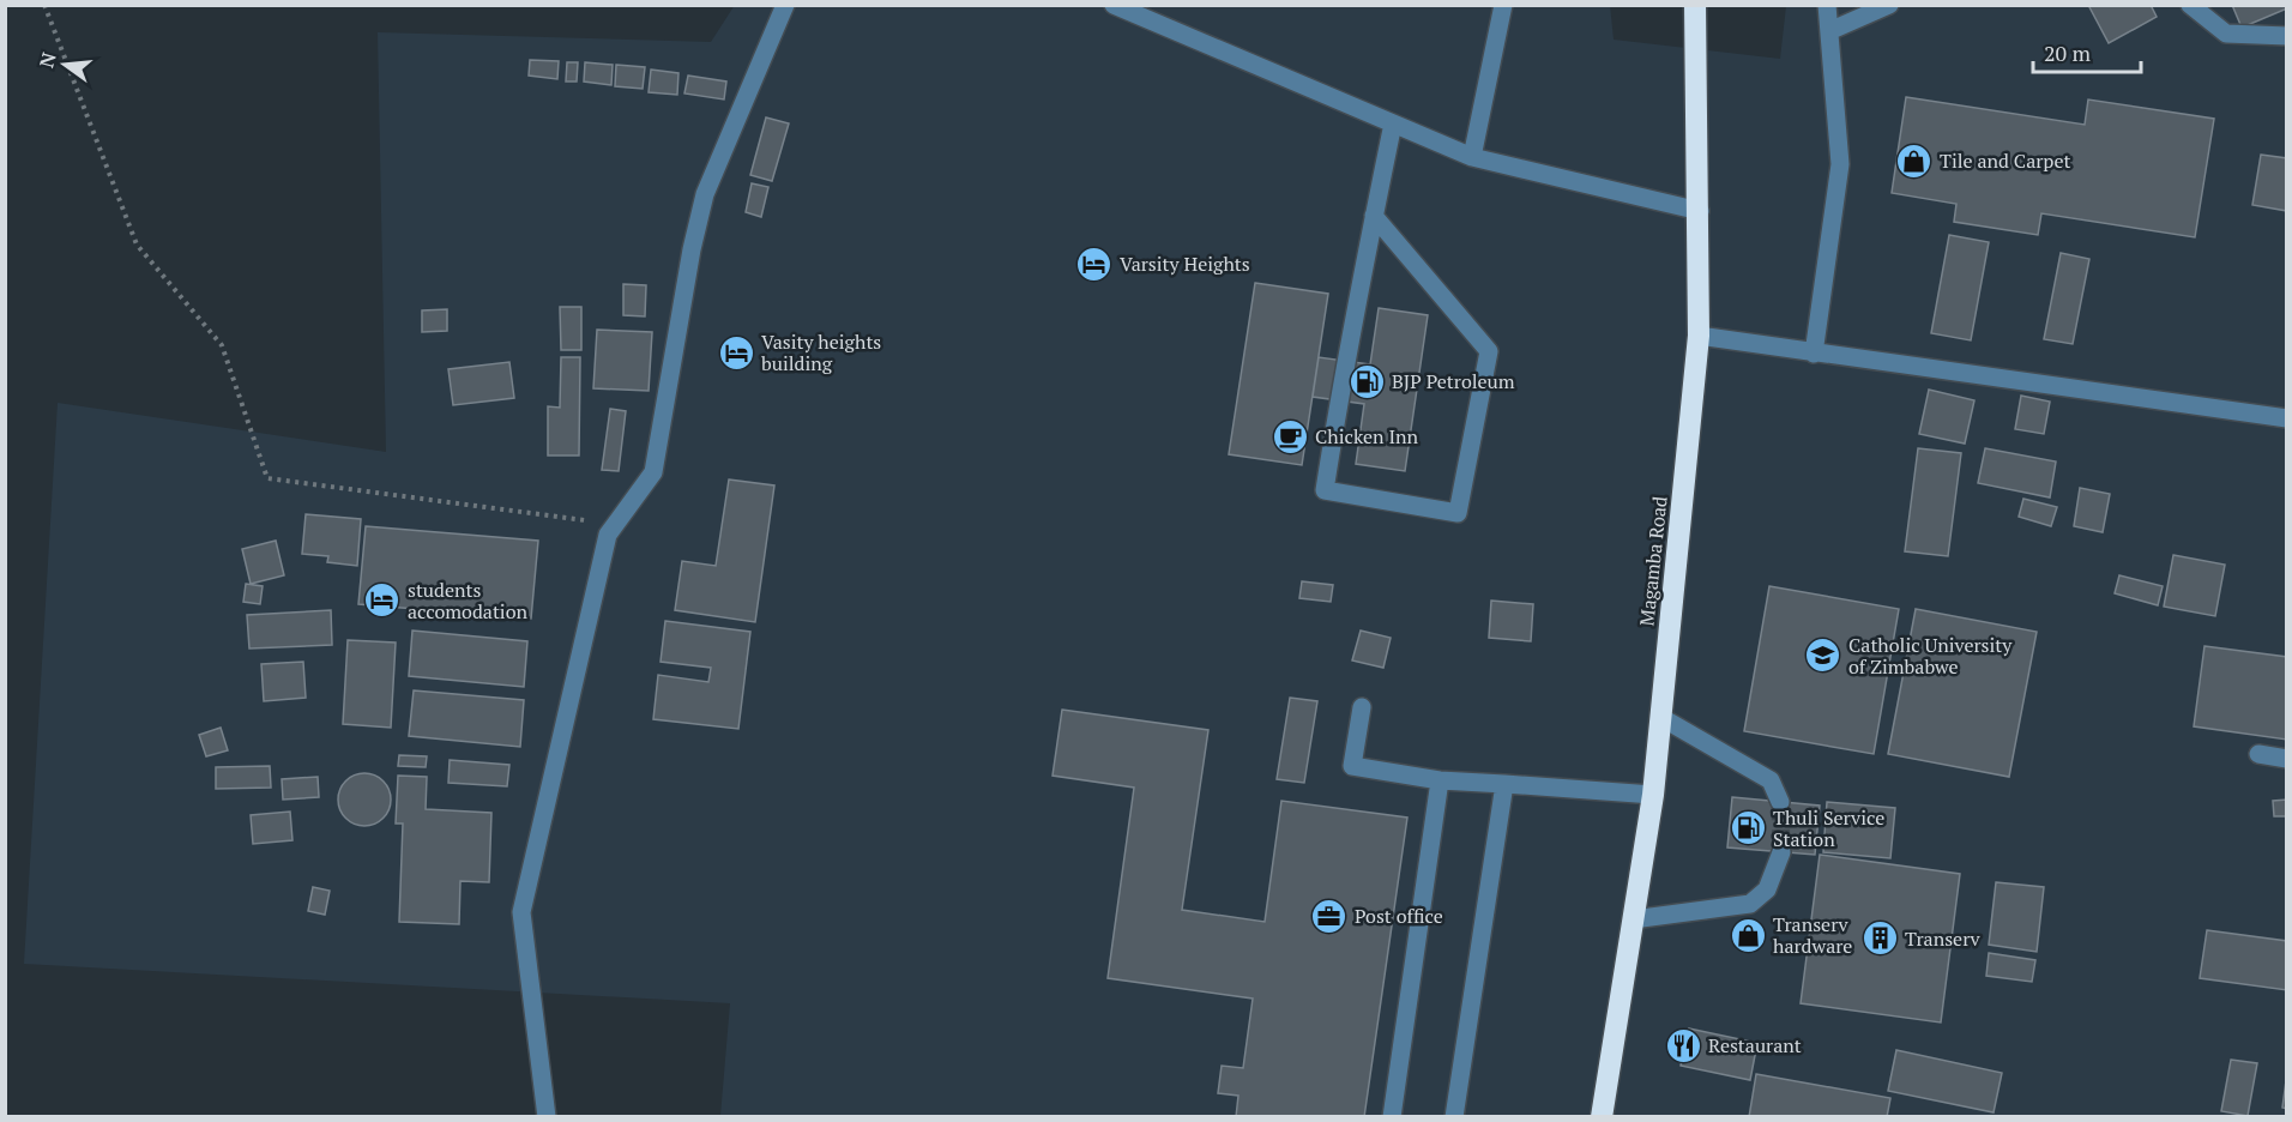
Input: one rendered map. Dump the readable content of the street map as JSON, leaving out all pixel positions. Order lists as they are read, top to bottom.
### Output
{
  "streets": {
    "highway": ["Magamba Road"]
  },
  "places": {
    "shop": ["Tile and Carpet", "Transerv hardware"],
    "hotel": ["Varsity Heights", "Vasity heights building", "students accomodation"],
    "fuel station": ["BJP Petroleum", "Thuli Service Station"],
    "cafe": ["Chicken Inn"],
    "school or university": ["Catholic University of Zimbabwe"],
    "office": ["Post office"],
    "building": ["Transerv"],
    "restaurant": ["Restaurant"]
  },
  "scale_bar": "20 m",
  "north": "left"
}
